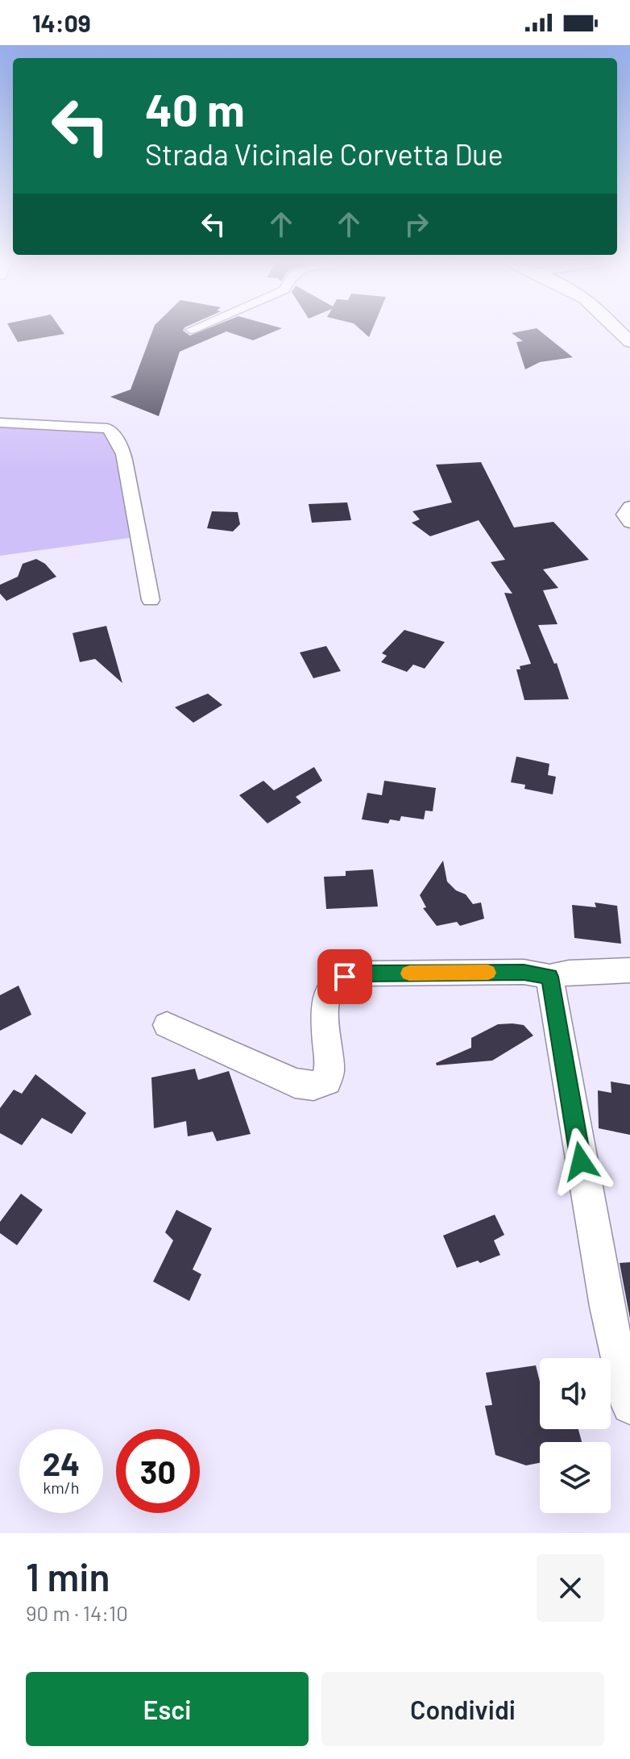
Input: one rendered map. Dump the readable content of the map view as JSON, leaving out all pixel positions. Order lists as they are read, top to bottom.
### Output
{
  "page": {
    "status": "14:09",
    "turn": ["40 m", "Strada Vicinale Corvetta Due"],
    "speed": "24 km/h",
    "limit": "30",
    "heading": ["1 min", "90 m · 14:10"],
    "buttons": ["Esci", "Condividi"]
  }
}
